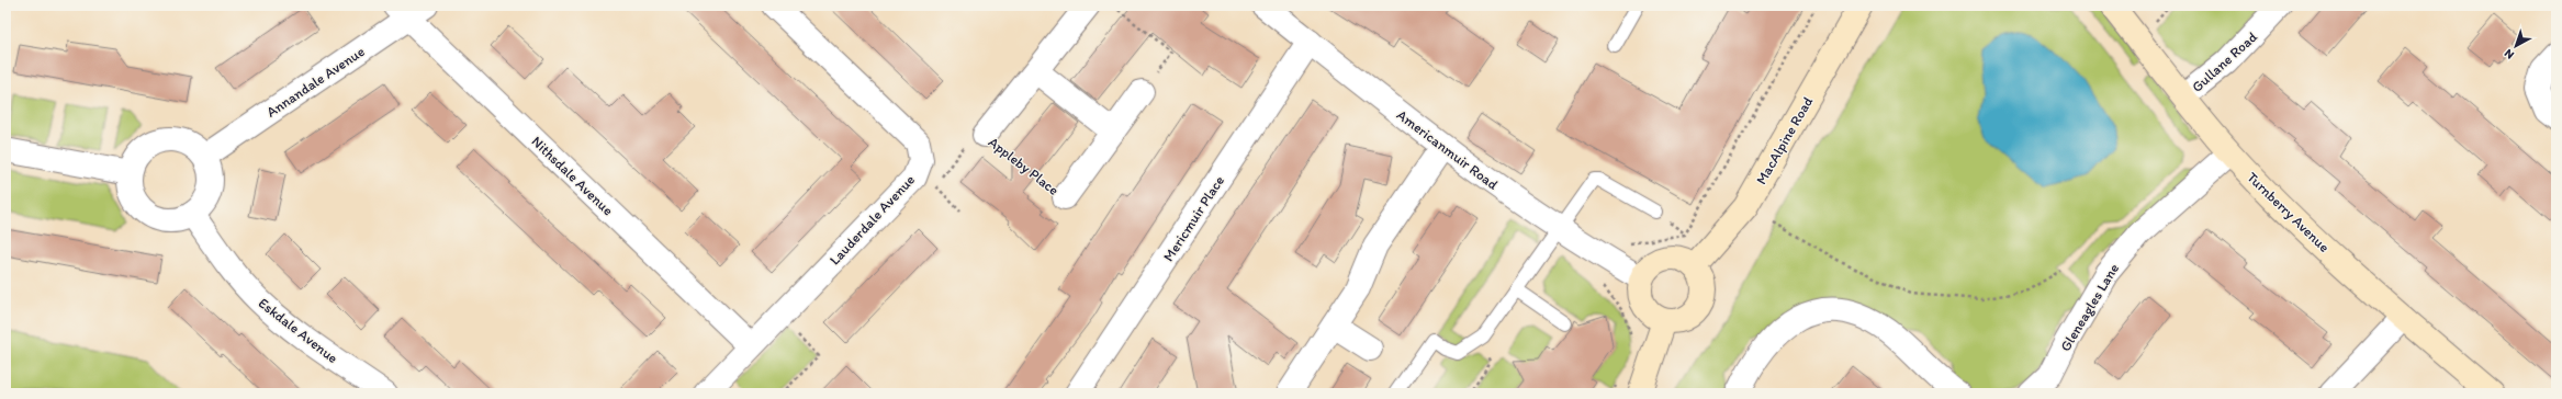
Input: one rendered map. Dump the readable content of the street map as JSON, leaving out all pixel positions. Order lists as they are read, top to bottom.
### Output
{
  "streets": {
    "street": [
      "Gullane Road",
      "Annandale Avenue",
      "MacAlpine Road",
      "Americanmuir Road",
      "Appleby Place",
      "Nithsdale Avenue",
      "Turnberry Avenue",
      "Mericmuir Place",
      "Lauderdale Avenue",
      "Gleneagles Lane",
      "Eskdale Avenue"
    ]
  },
  "crossings": [
    ["Gullane Road", "Turnberry Avenue"],
    ["Annandale Avenue", "Nithsdale Avenue"],
    ["Annandale Avenue", "Eskdale Avenue"],
    ["MacAlpine Road", "Americanmuir Road"],
    ["Americanmuir Road", "Mericmuir Place"],
    ["Nithsdale Avenue", "Lauderdale Avenue"],
    ["Turnberry Avenue", "Gleneagles Lane"]
  ],
  "north": "bottom left"
}
